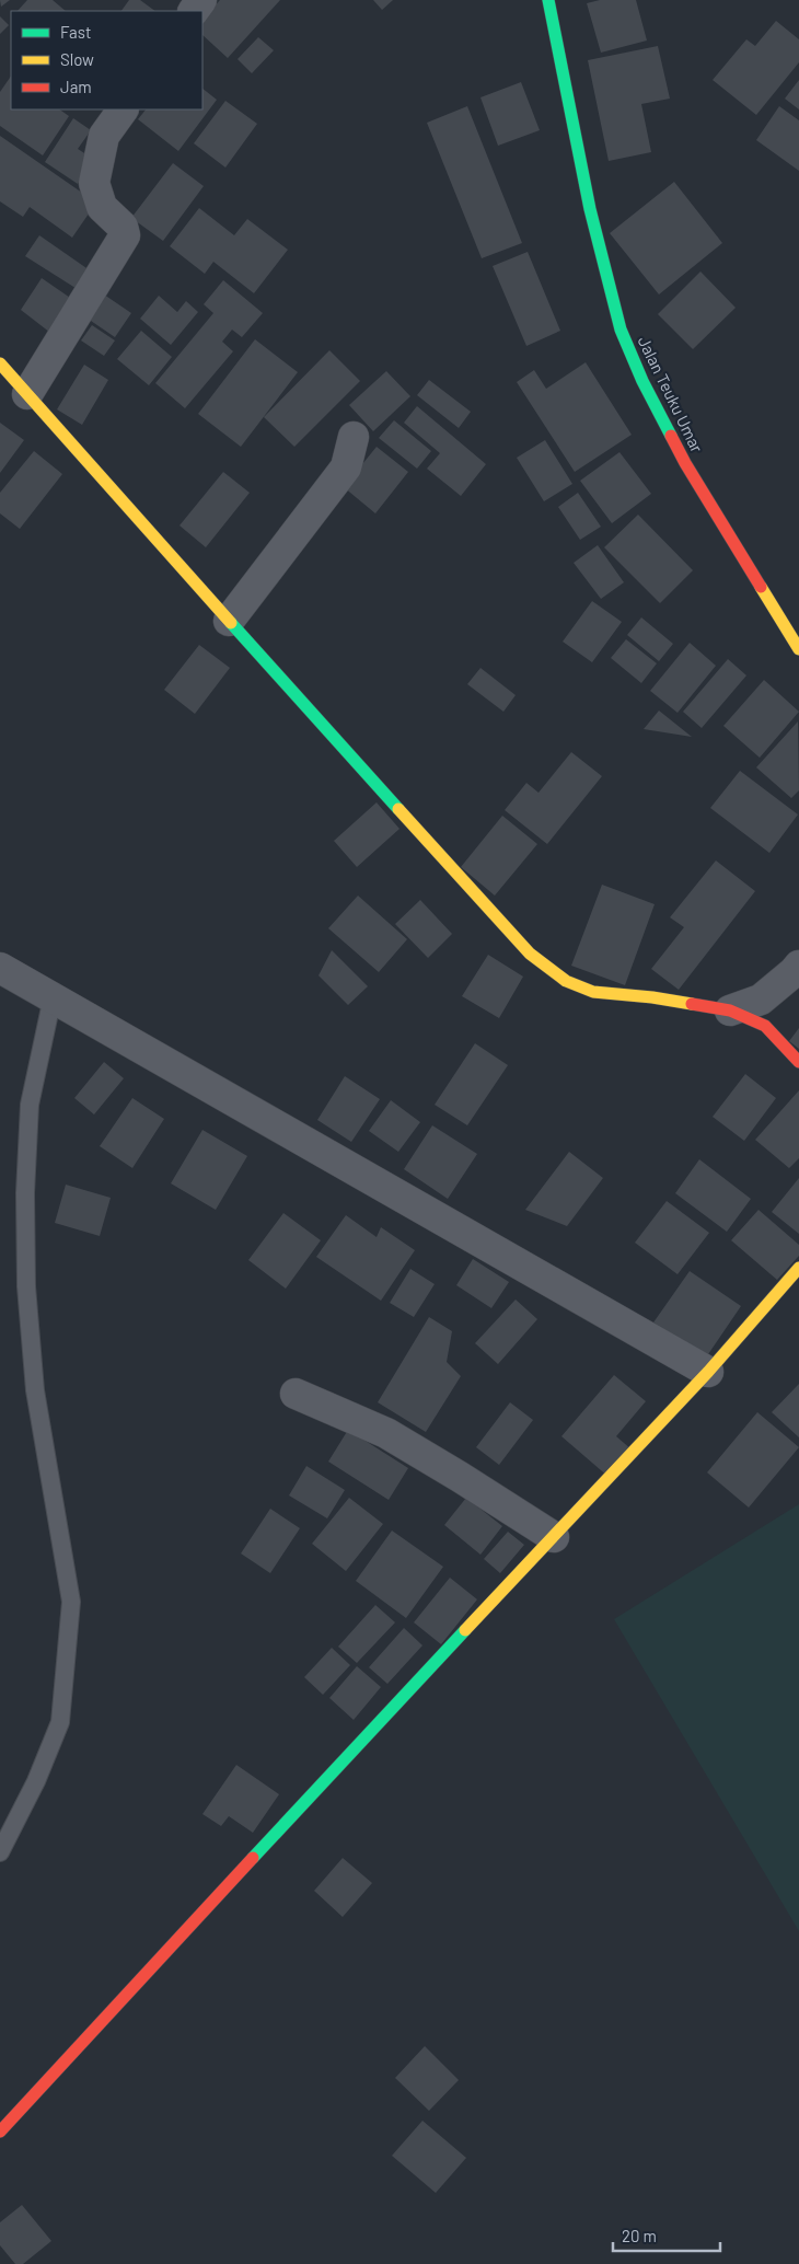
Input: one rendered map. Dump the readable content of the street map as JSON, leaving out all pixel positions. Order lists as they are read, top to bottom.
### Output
{
  "streets": {
    "street": ["Jalan Teuku Umar"]
  },
  "legend": ["Fast", "Slow", "Jam"],
  "scale_bar": "20 m"
}
